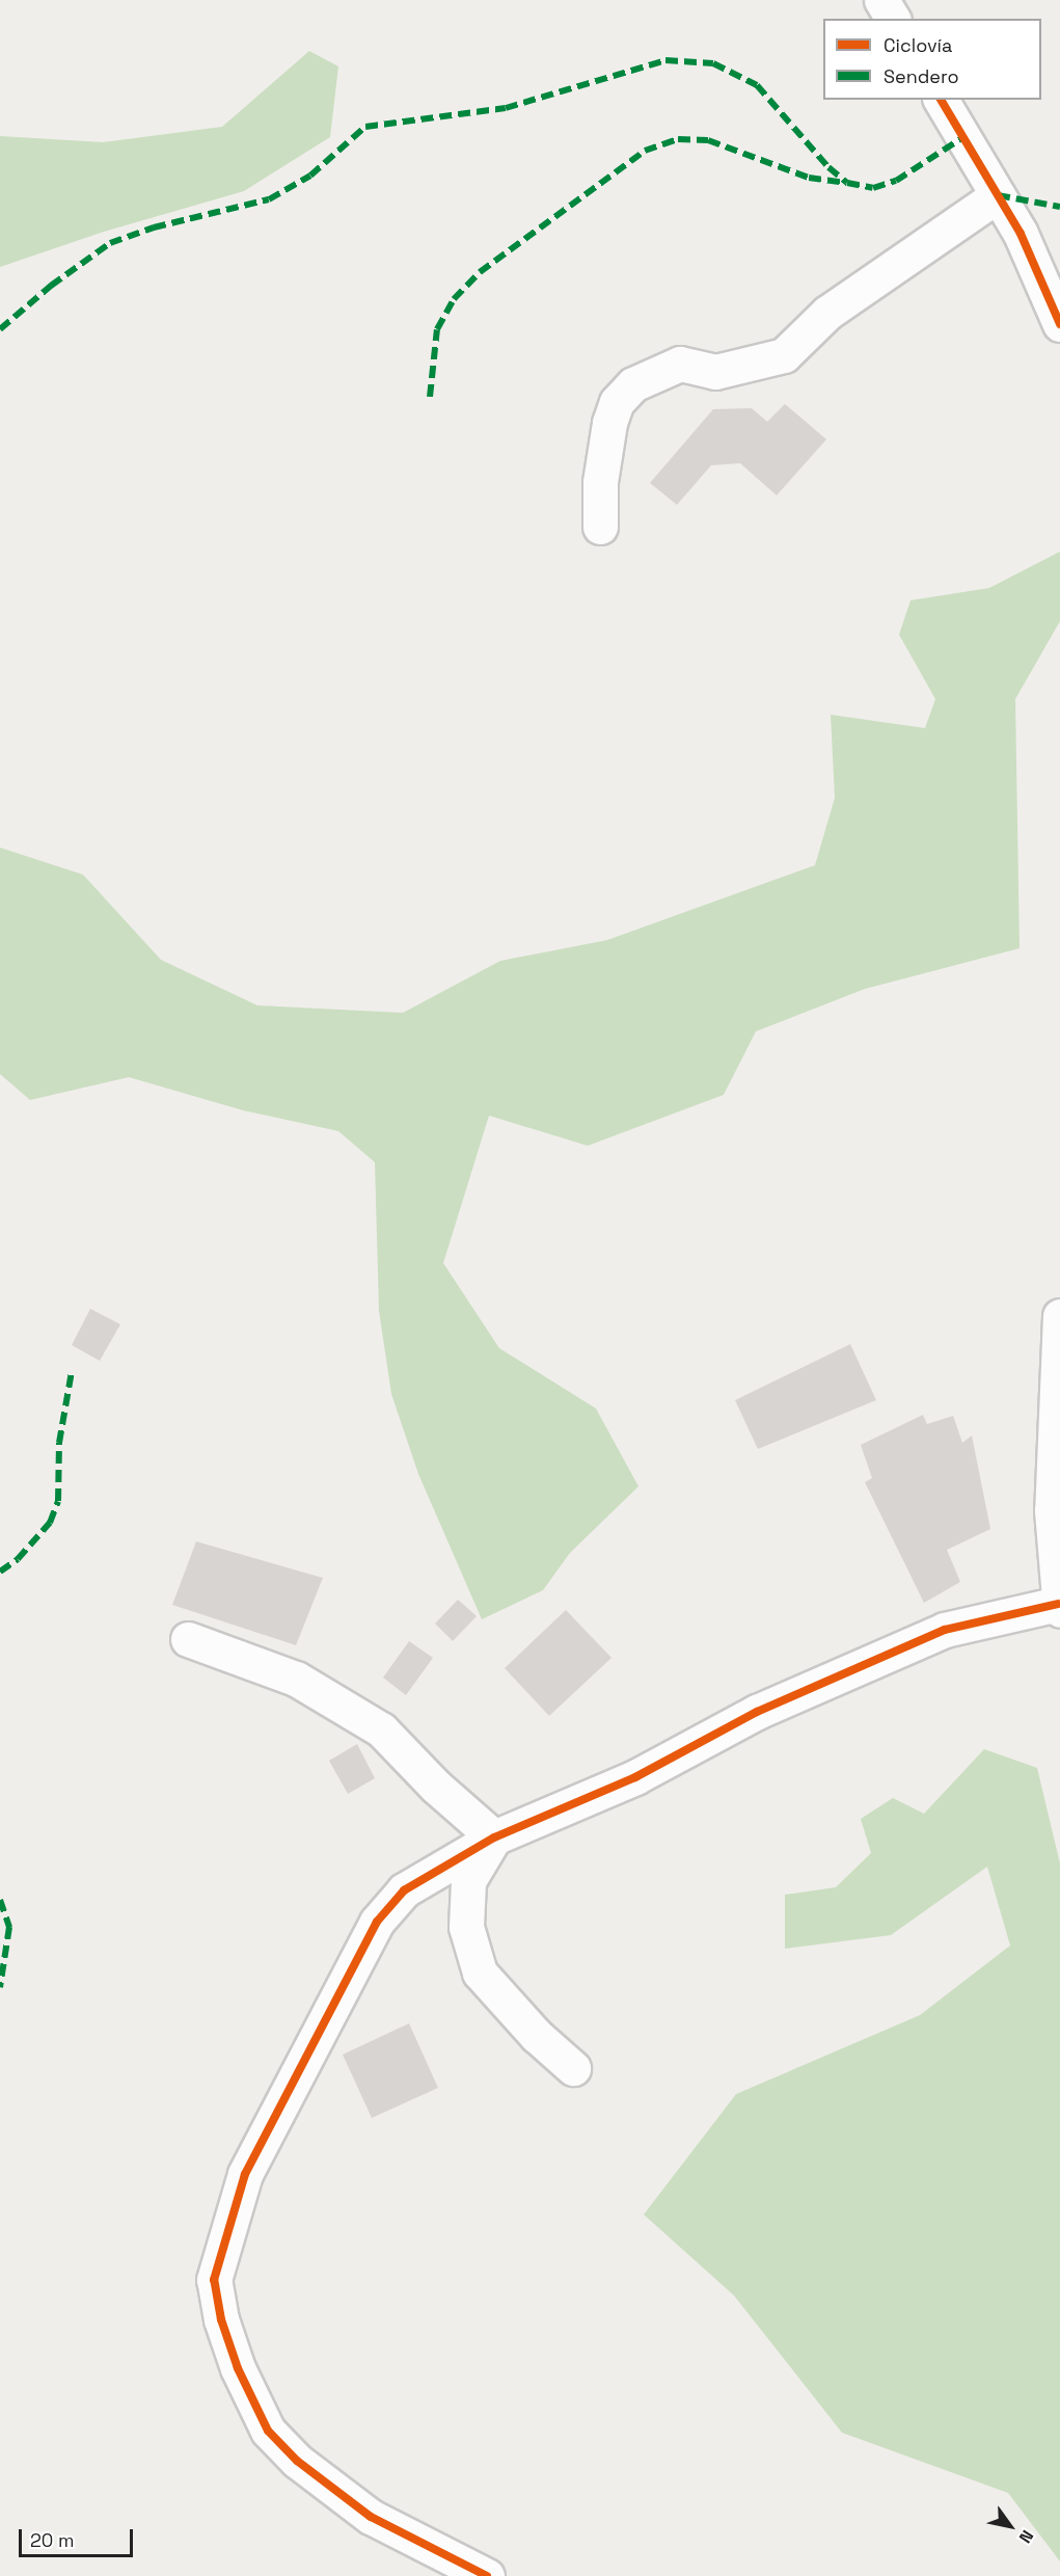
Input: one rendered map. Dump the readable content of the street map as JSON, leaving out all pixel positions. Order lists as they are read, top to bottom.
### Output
{
  "legend": ["Ciclovía", "Sendero"],
  "scale_bar": "20 m",
  "north": "bottom right"
}
